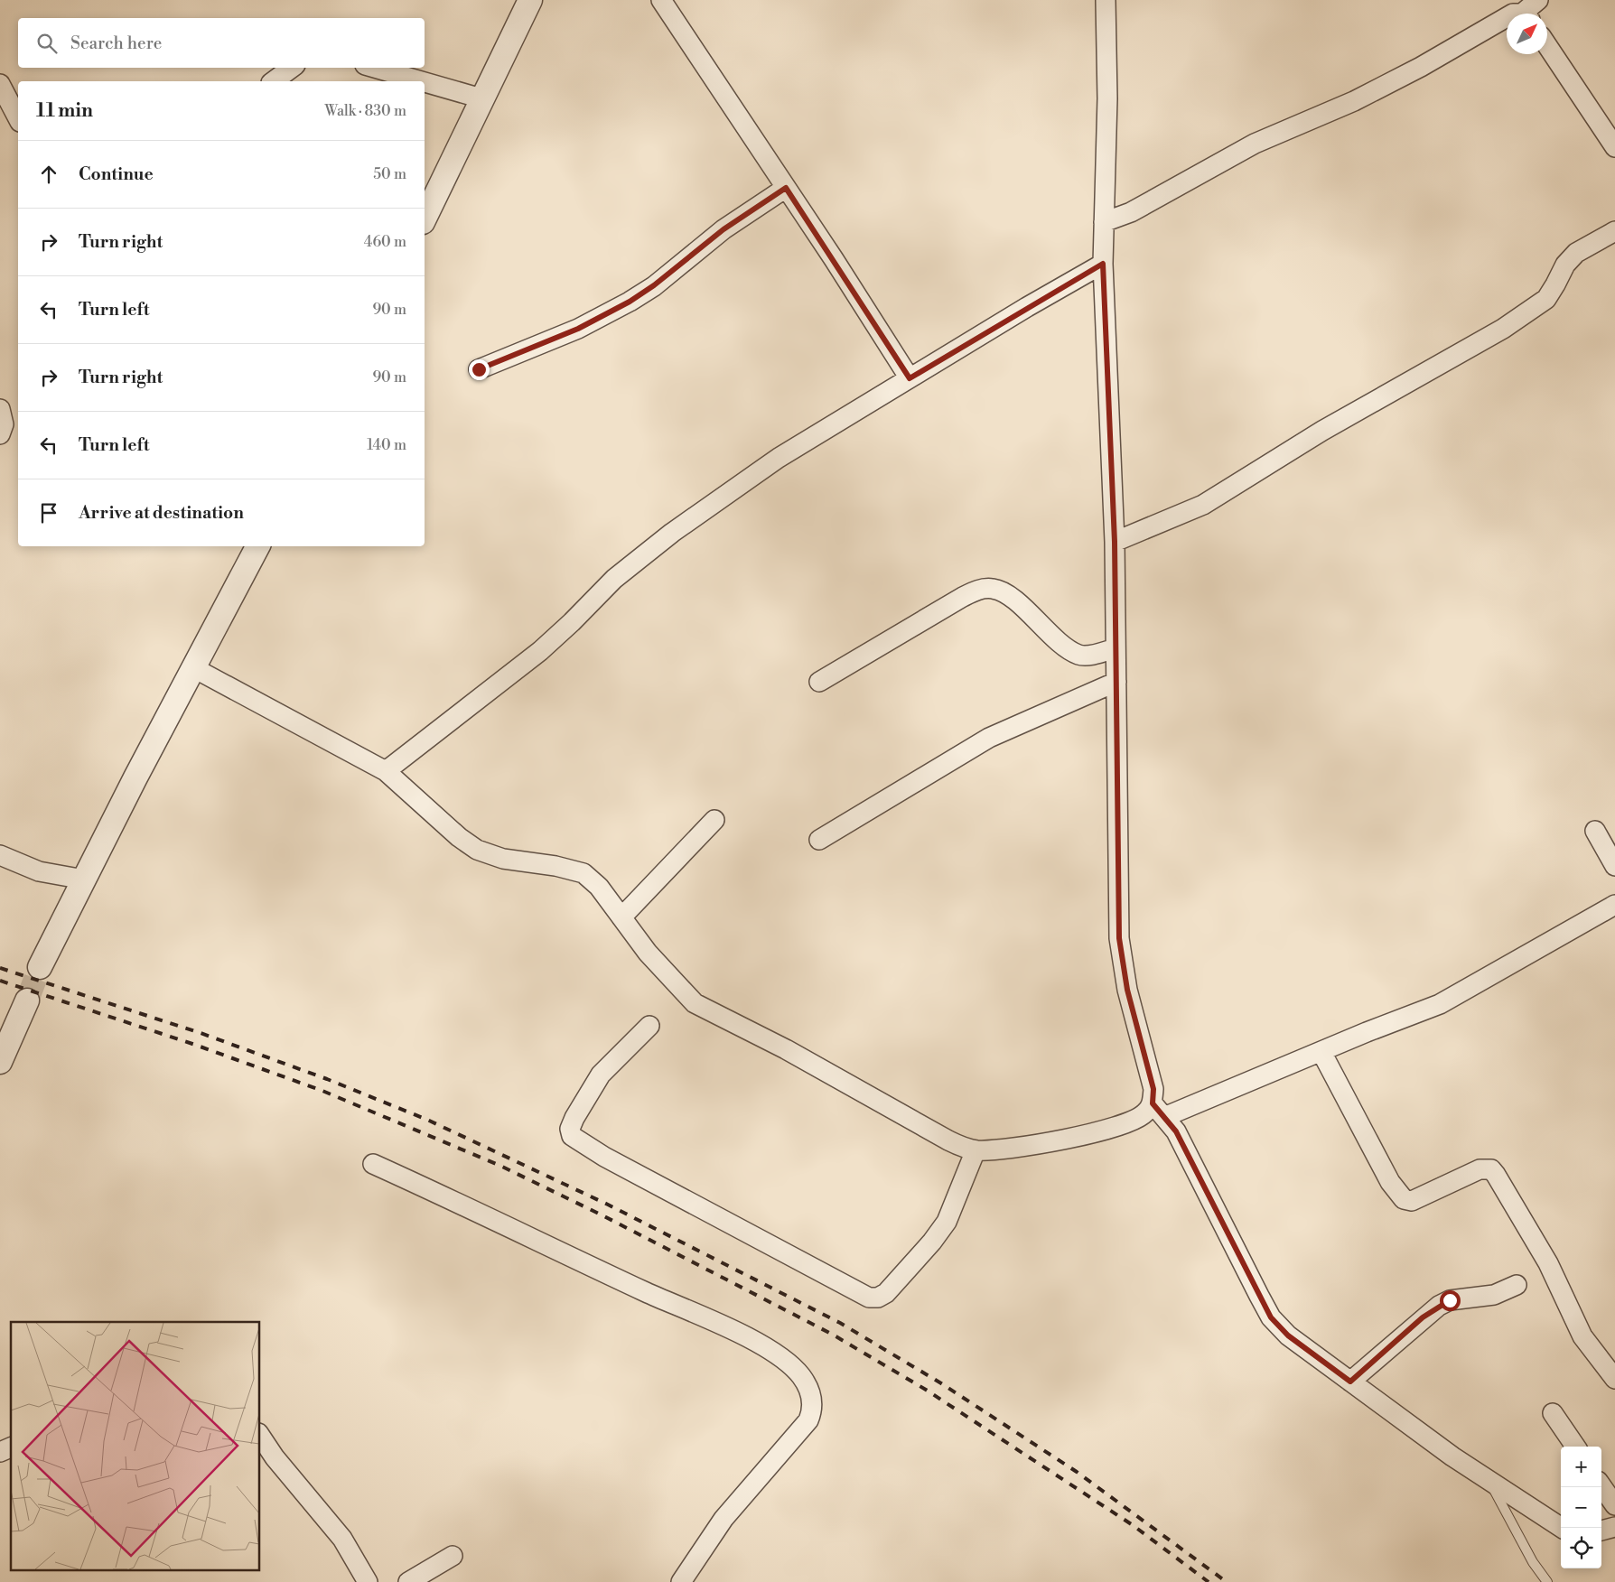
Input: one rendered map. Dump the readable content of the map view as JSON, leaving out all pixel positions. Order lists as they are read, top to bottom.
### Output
{
  "north": "top right",
  "page": {
    "search": "Search here",
    "heading": ["11 min", "Walk · 830 m"],
    "list": [
      ["Continue", "50 m"],
      ["Turn right", "460 m"],
      ["Turn left", "90 m"],
      ["Turn right", "90 m"],
      ["Turn left", "140 m"],
      "Arrive at destination"
    ],
    "map_buttons": ["+", "−"]
  }
}
